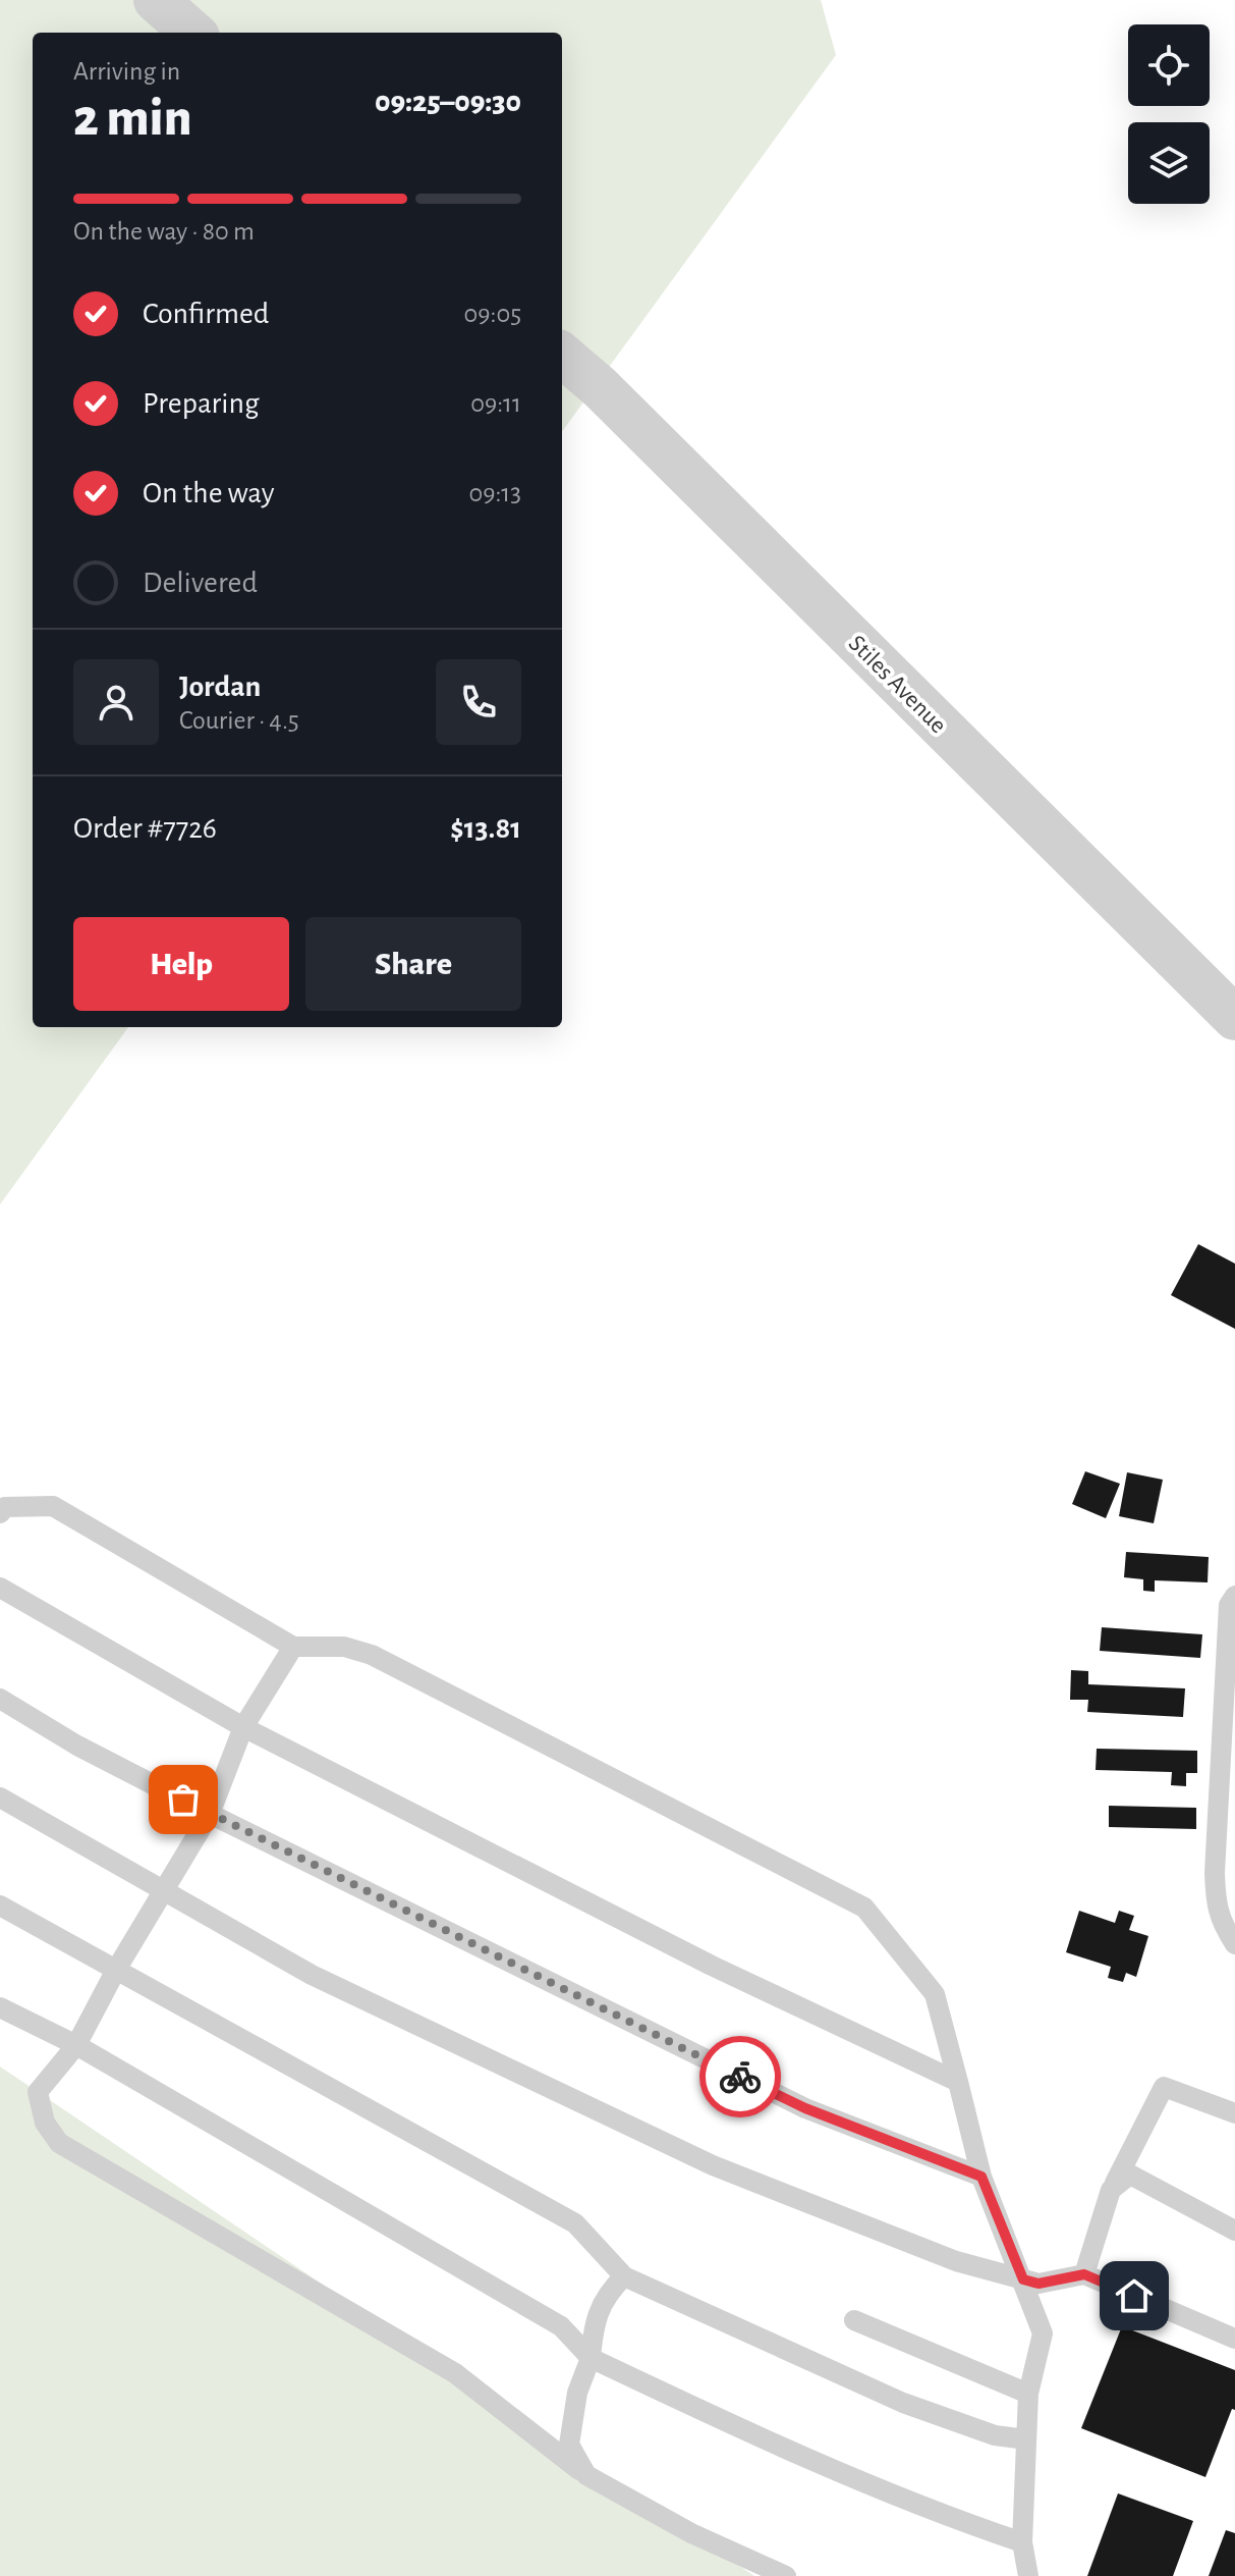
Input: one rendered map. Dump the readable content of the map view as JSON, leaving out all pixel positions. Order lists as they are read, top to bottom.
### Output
{
  "streets": {
    "street": ["Stiles Avenue"]
  },
  "page": {
    "heading": ["2 min", "Arriving in", "09:25–09:30"],
    "panel": [
      "Jordan",
      "Courier · 4.5",
      "Order #7726",
      "$13.81"
    ],
    "bar": "On the way · 80 m",
    "list": [
      ["Confirmed", "09:05"],
      ["Preparing", "09:11"],
      ["On the way", "09:13"],
      "Delivered"
    ],
    "buttons": ["Help", "Share"]
  }
}
